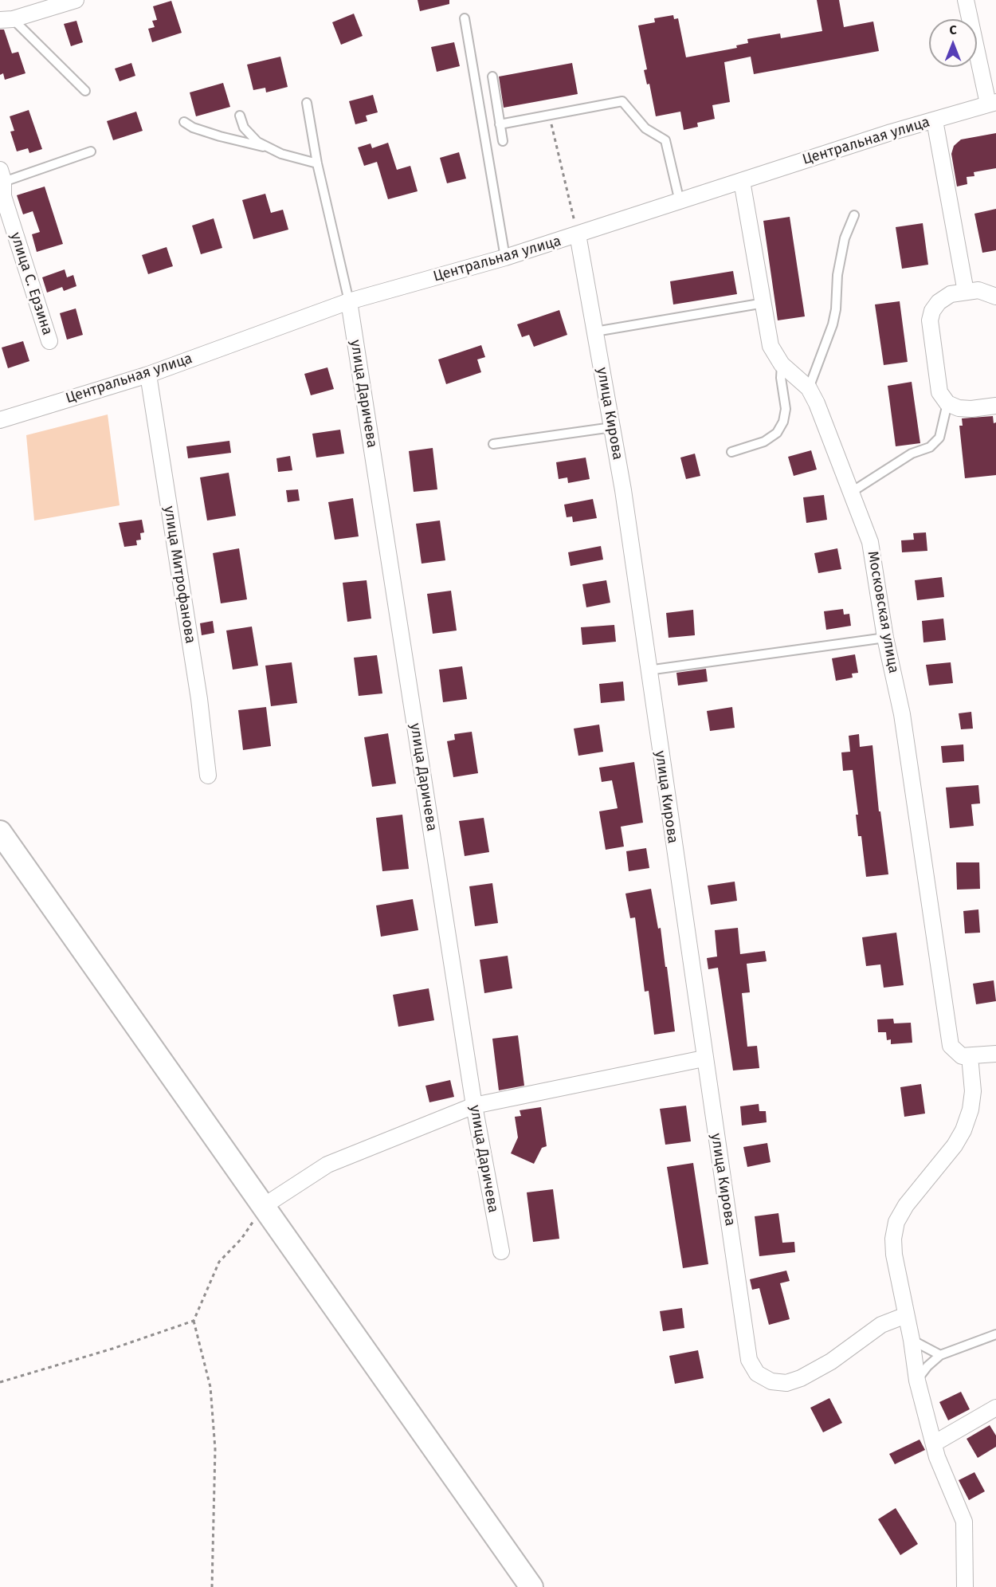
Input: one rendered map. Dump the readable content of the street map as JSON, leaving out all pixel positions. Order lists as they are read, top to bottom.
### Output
{
  "streets": {
    "street": [
      "Центральная улица",
      "улица С. Ерзина",
      "улица Даричева",
      "улица Кирова",
      "улица Митрофанова",
      "Московская улица"
    ]
  },
  "crossings": [
    ["Центральная улица", "улица Даричева"],
    ["Центральная улица", "улица Кирова"],
    ["Центральная улица", "улица Митрофанова"],
    ["Центральная улица", "Московская улица"]
  ],
  "north": "top"
}
